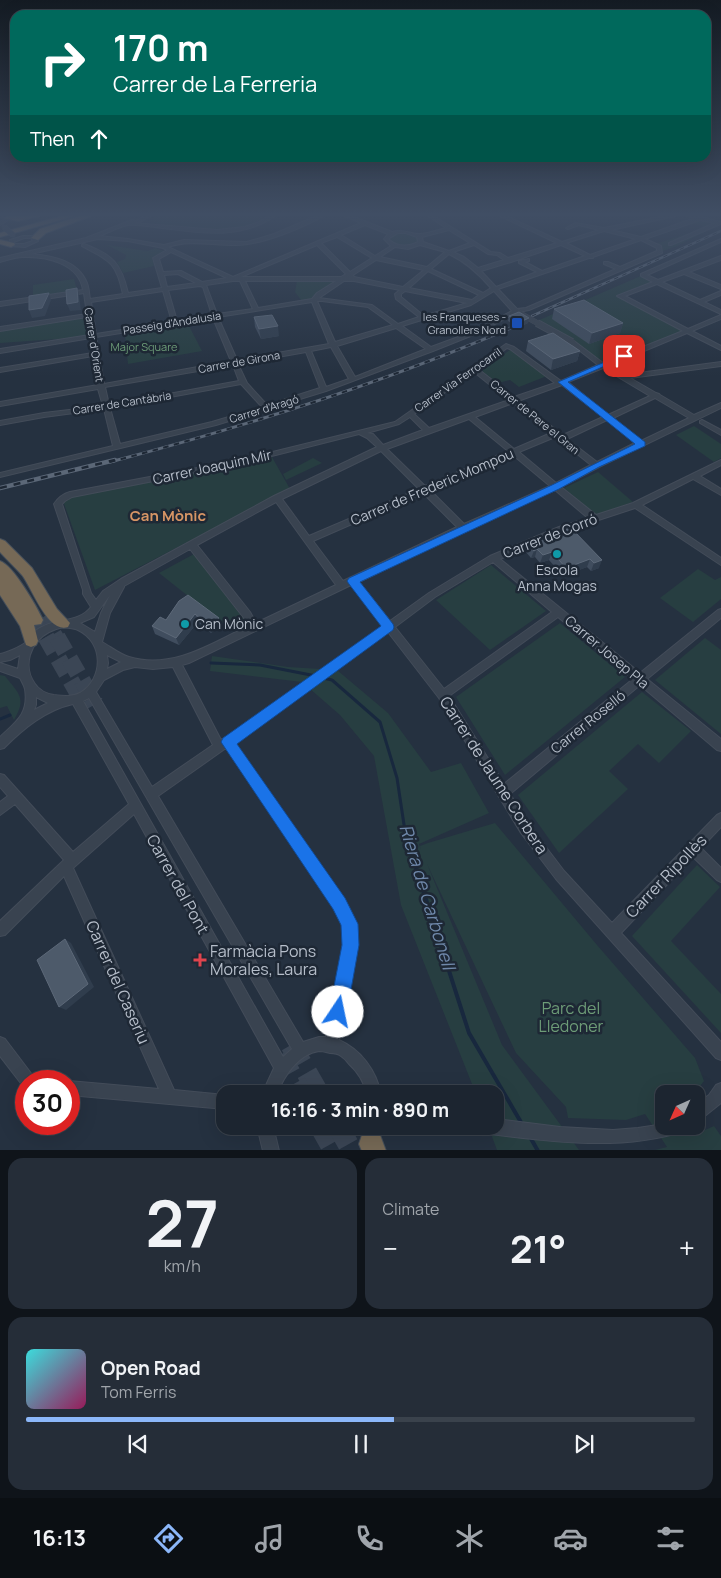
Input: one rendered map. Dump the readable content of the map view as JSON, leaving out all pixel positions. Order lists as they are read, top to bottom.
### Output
{
  "streets": {
    "street": [
      "Passeig d'Andalusia",
      "Carrer d'Orient",
      "Carrer de Girona",
      "Carrer Via Ferrocarril",
      "Carrer de Cantàbria",
      "Carrer d'Aragó",
      "Carrer de Pere el Gran",
      "Carrer Joaquim Mir",
      "Carrer de Frederic Mompou",
      "Carrer de Corró",
      "Carrer Josep Pla",
      "Carrer Roselló",
      "Carrer de Jaume Corbera",
      "Carrer Ripollès",
      "Carrer del Pont",
      "Carrer del Caseriu"
    ]
  },
  "crossings": [
    ["Passeig d'Andalusia", "Carrer d'Orient"],
    ["Passeig d'Andalusia", "Carrer de Girona"],
    ["Passeig d'Andalusia", "Carrer d'Aragó"],
    ["Carrer d'Orient", "Carrer de Girona"],
    ["Carrer d'Orient", "Carrer de Cantàbria"],
    ["Carrer d'Orient", "Carrer d'Aragó"],
    ["Carrer Via Ferrocarril", "Carrer de Pere el Gran"],
    ["Carrer Via Ferrocarril", "Carrer Joaquim Mir"],
    ["Carrer de Pere el Gran", "Carrer de Frederic Mompou"],
    ["Carrer de Corró", "Carrer Josep Pla"],
    ["Carrer de Corró", "Carrer de Jaume Corbera"],
    ["Carrer Josep Pla", "Carrer Roselló"],
    ["Carrer Roselló", "Carrer de Jaume Corbera"],
    ["Carrer de Jaume Corbera", "Carrer Ripollès"]
  ],
  "districts": ["Can Mònic"],
  "water": ["Riera de Carbonell"],
  "parks": ["Major Square", "Parc del Lledoner"],
  "places": {
    "transit": ["les Franqueses - Granollers Nord"],
    "other": ["Escola Anna Mogas", "Can Mònic"],
    "health": ["Farmàcia Pons Morales, Laura"]
  },
  "north": "bottom left",
  "page": {
    "turn": ["170 m", "Carrer de La Ferreria"],
    "then": "Then",
    "limit": "30",
    "trip": "16:16 · 3 min · 890 m",
    "tile": [
      ["27", "km/h"],
      "Climate"
    ],
    "heat": ["−", "21°", "+"],
    "song": ["Open Road", "Tom Ferris"],
    "tabs": "16:13"
  }
}
